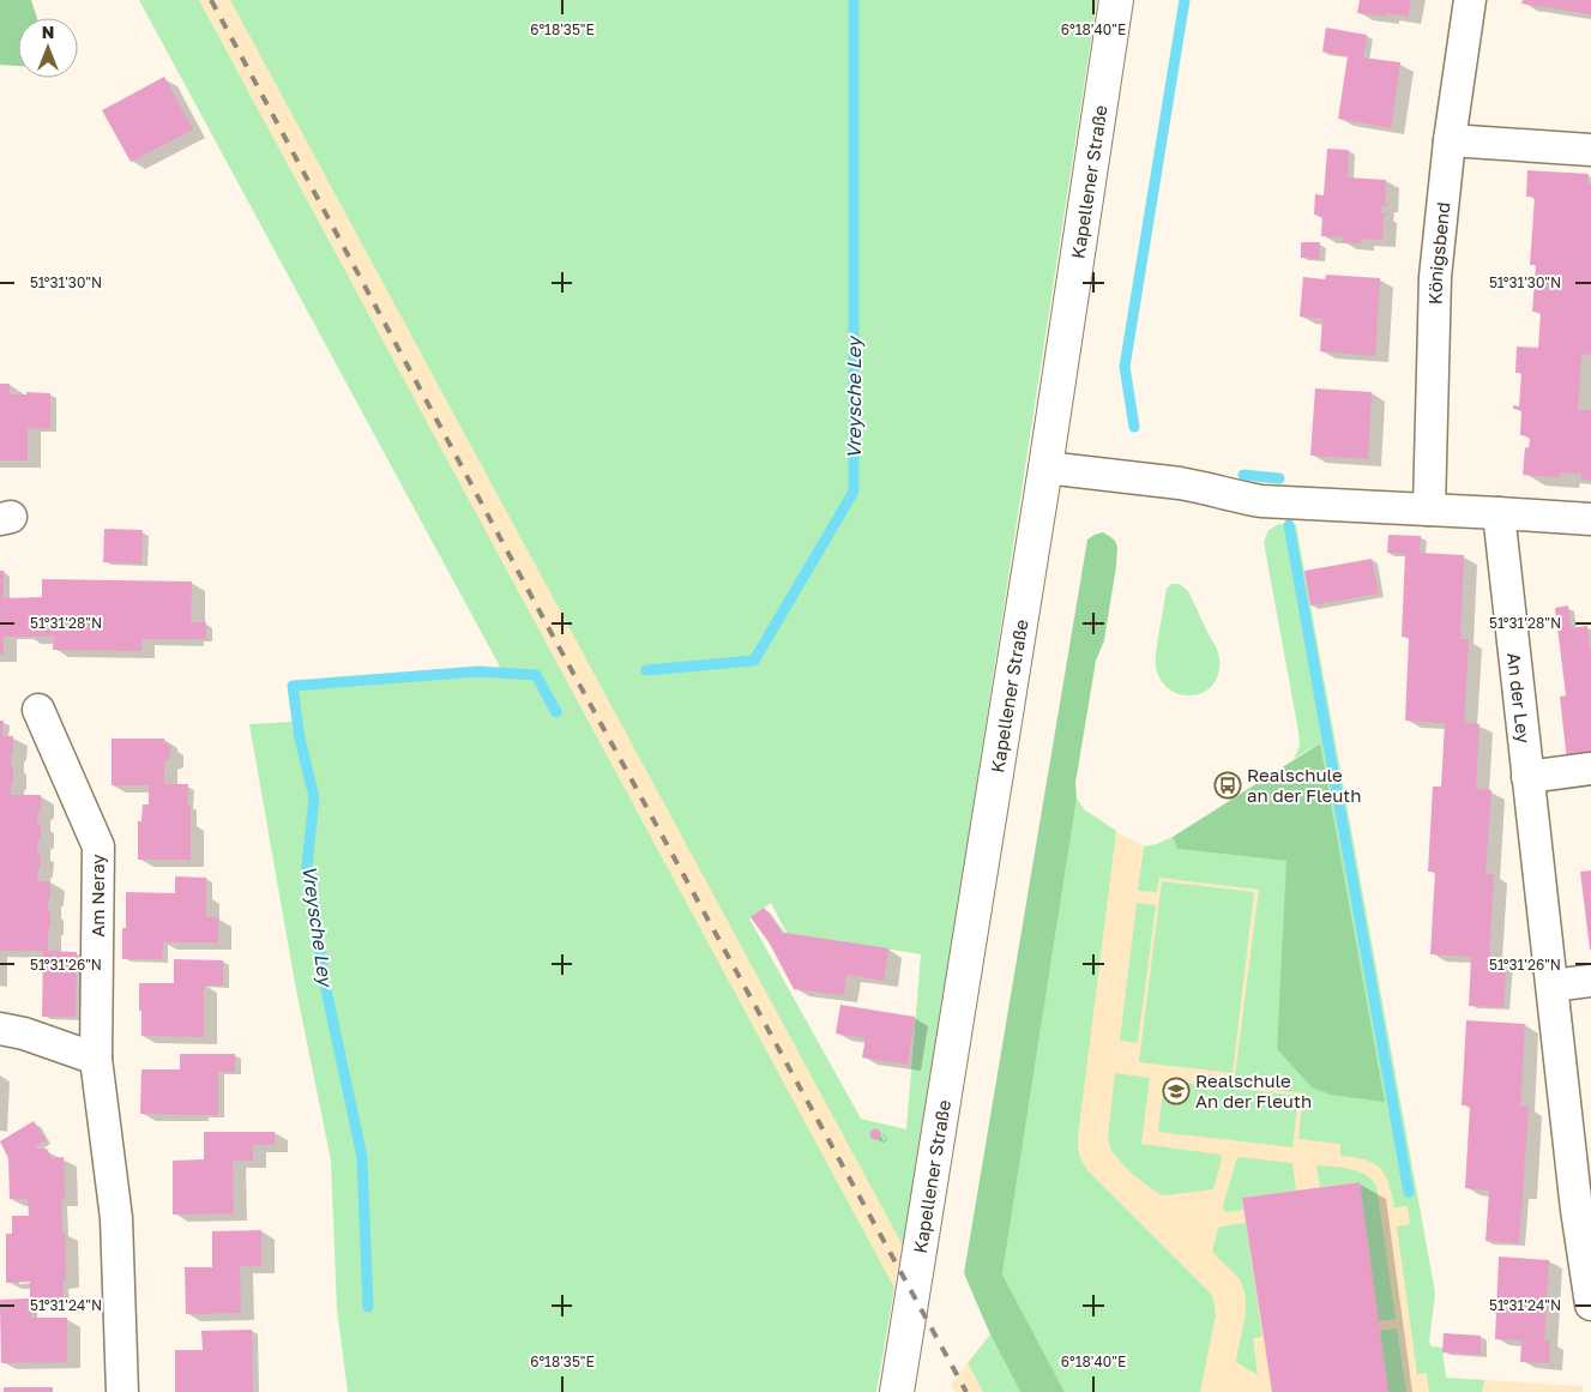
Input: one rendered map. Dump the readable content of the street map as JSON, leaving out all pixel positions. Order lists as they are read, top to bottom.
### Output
{
  "streets": {
    "main road": ["Kapellener Straße"],
    "street": ["Königsbend", "An der Ley", "Am Neray"]
  },
  "water": ["Vreysche Ley"],
  "places": {
    "bus stop": ["Realschule an der Fleuth"],
    "school or university": ["Realschule An der Fleuth"]
  },
  "north": "top",
  "coordinates": [
    "6°18'35\"E",
    "6°18'40\"E",
    "51°31'30\"N",
    "51°31'28\"N",
    "51°31'26\"N",
    "51°31'24\"N"
  ]
}
